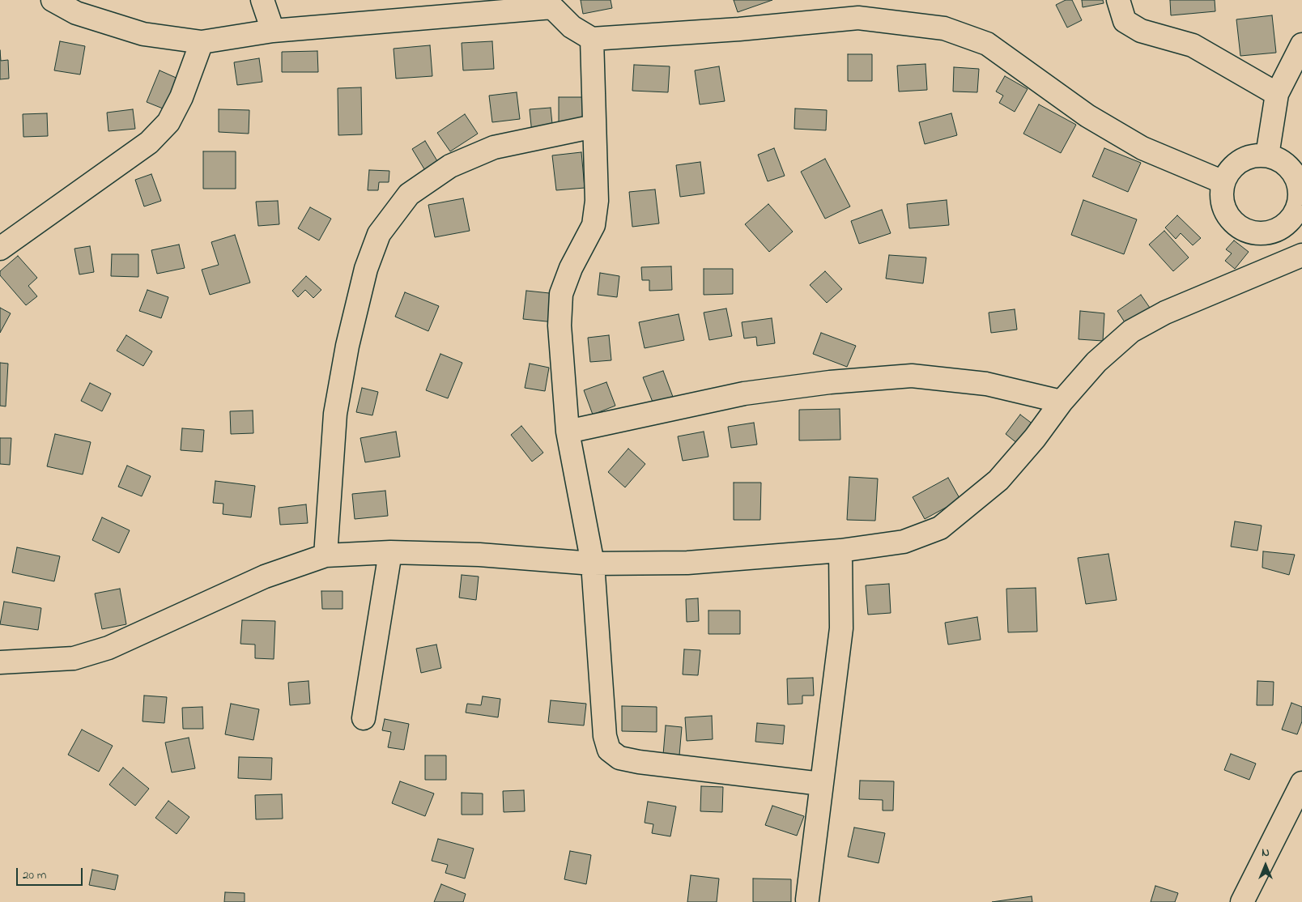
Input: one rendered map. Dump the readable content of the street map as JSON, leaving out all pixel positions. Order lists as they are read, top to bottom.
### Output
{
  "scale_bar": "20 m",
  "north": "top"
}
